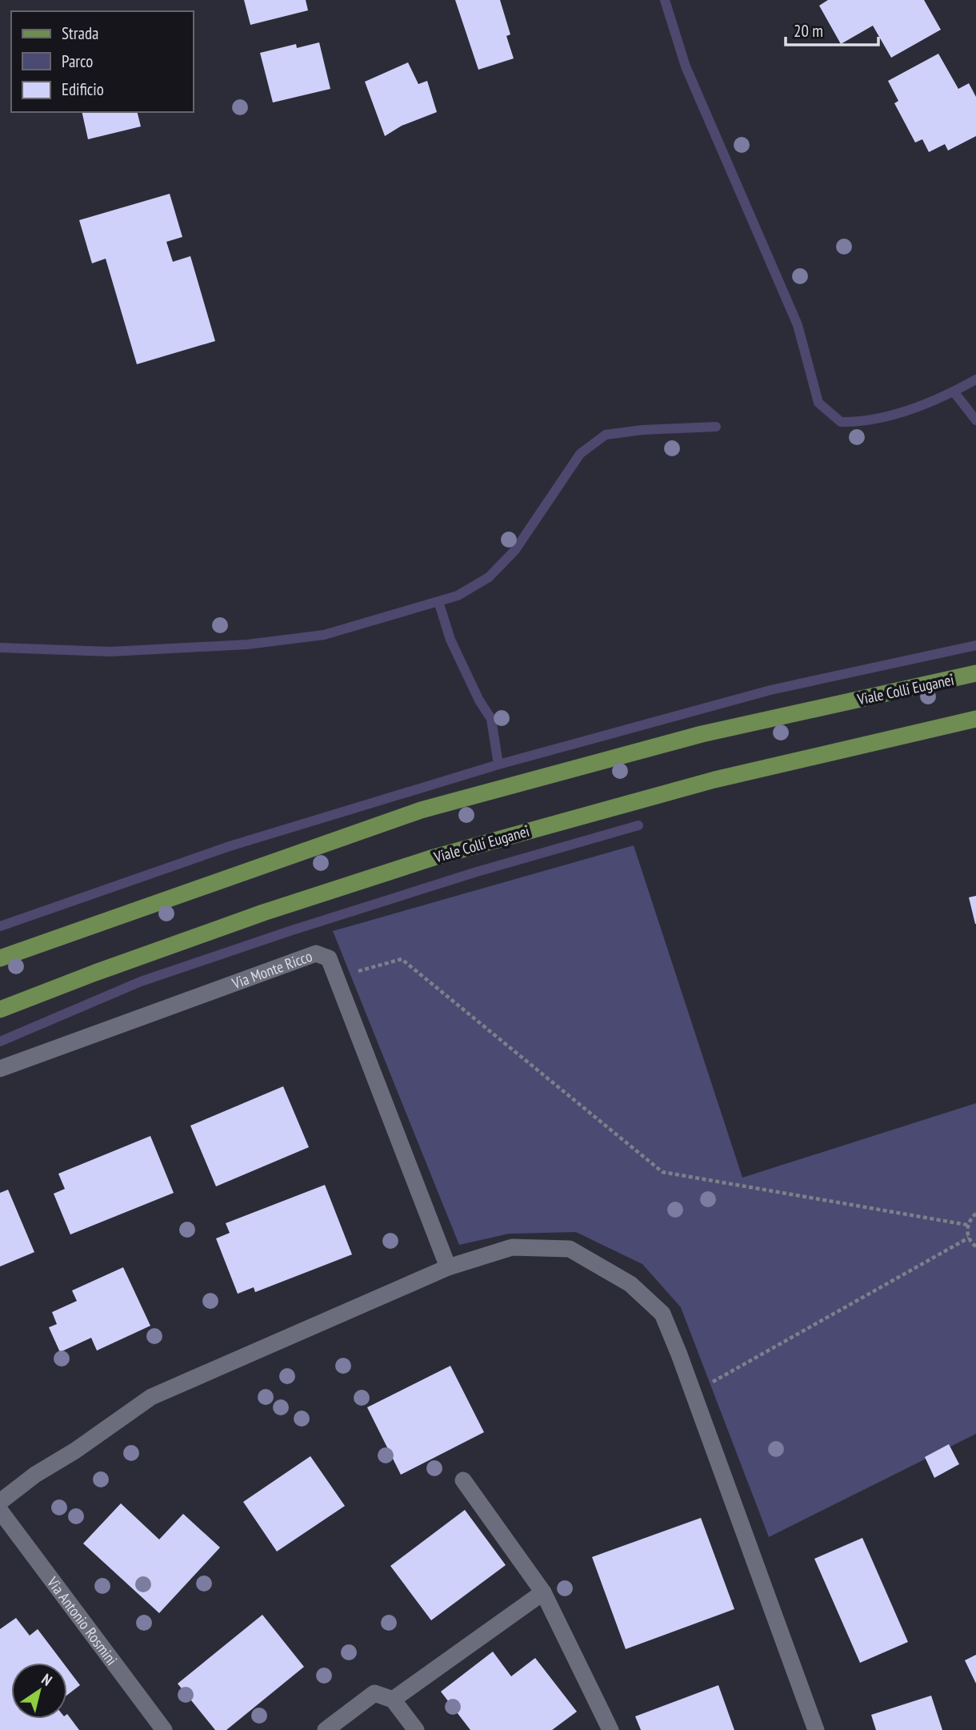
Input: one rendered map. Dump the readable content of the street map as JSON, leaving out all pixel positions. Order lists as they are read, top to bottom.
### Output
{
  "streets": {
    "main road": ["Viale Colli Euganei"],
    "street": ["Via Monte Ricco", "Via Antonio Rosmini"]
  },
  "legend": ["Strada", "Parco", "Edificio"],
  "scale_bar": "20 m",
  "north": "top right"
}
